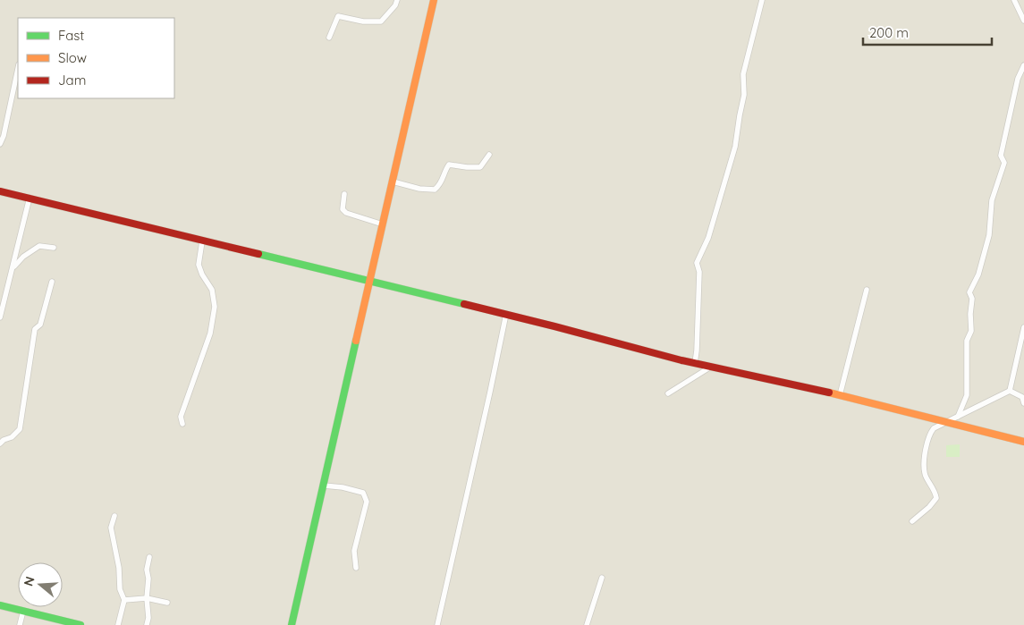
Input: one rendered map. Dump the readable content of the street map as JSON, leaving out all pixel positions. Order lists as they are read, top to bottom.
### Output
{
  "legend": ["Fast", "Slow", "Jam"],
  "scale_bar": "200 m",
  "north": "left"
}
